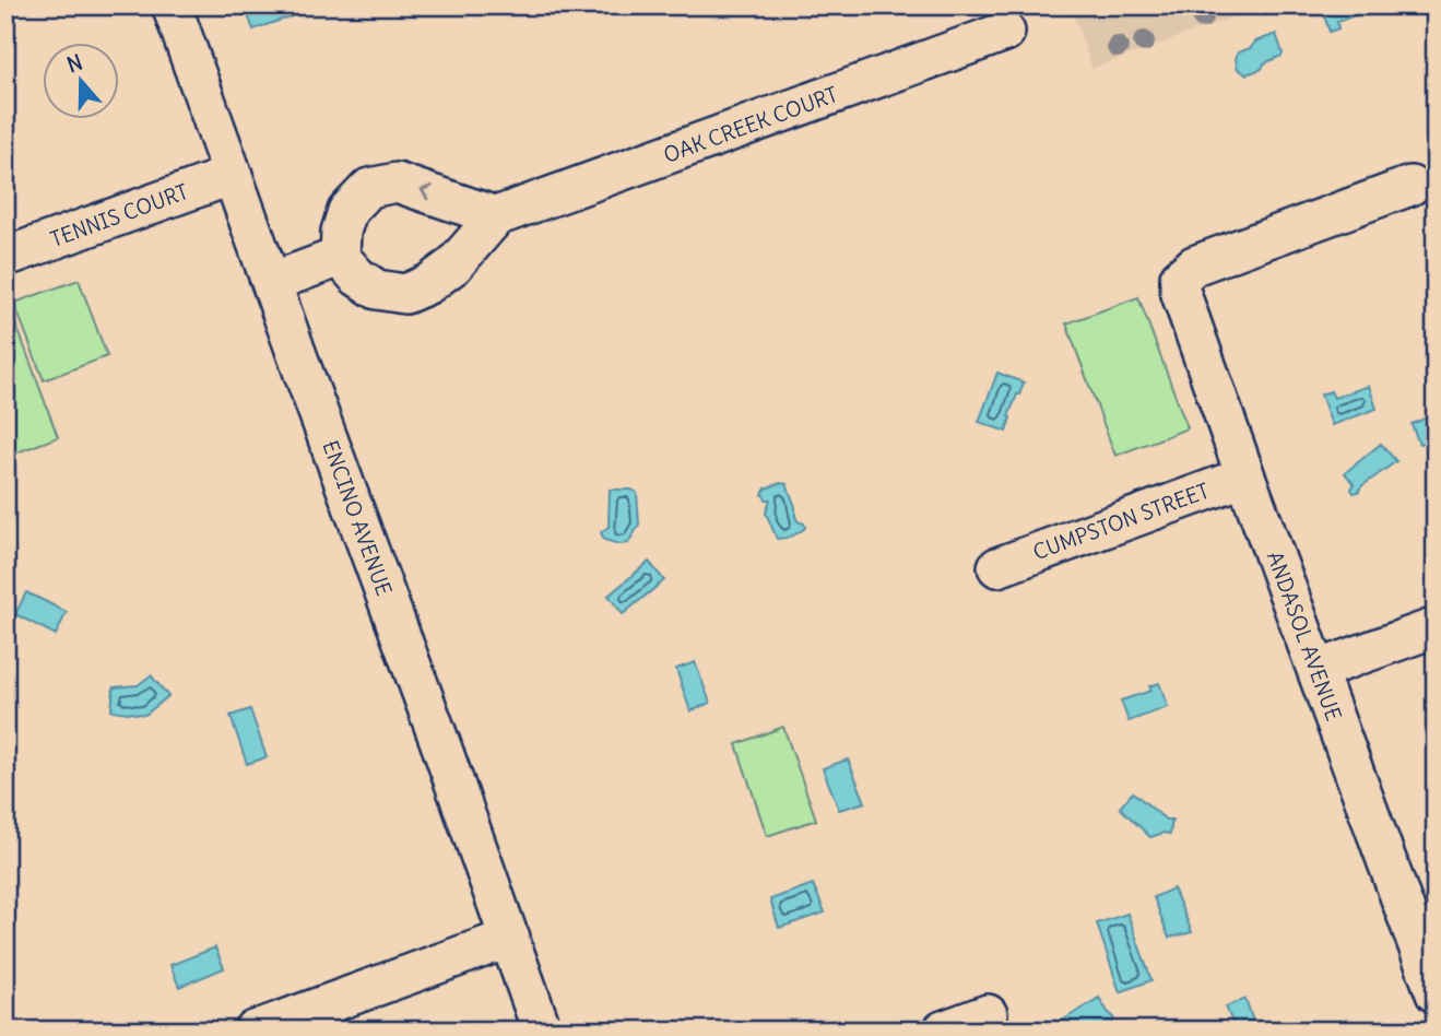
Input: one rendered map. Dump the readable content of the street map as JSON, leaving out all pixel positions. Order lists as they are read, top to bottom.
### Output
{
  "streets": {
    "street": [
      "OAK CREEK COURT",
      "TENNIS COURT",
      "ENCINO AVENUE",
      "CUMPSTON STREET",
      "ANDASOL AVENUE"
    ]
  },
  "crossings": [
    ["TENNIS COURT", "ENCINO AVENUE"],
    ["CUMPSTON STREET", "ANDASOL AVENUE"]
  ],
  "north": "top"
}
